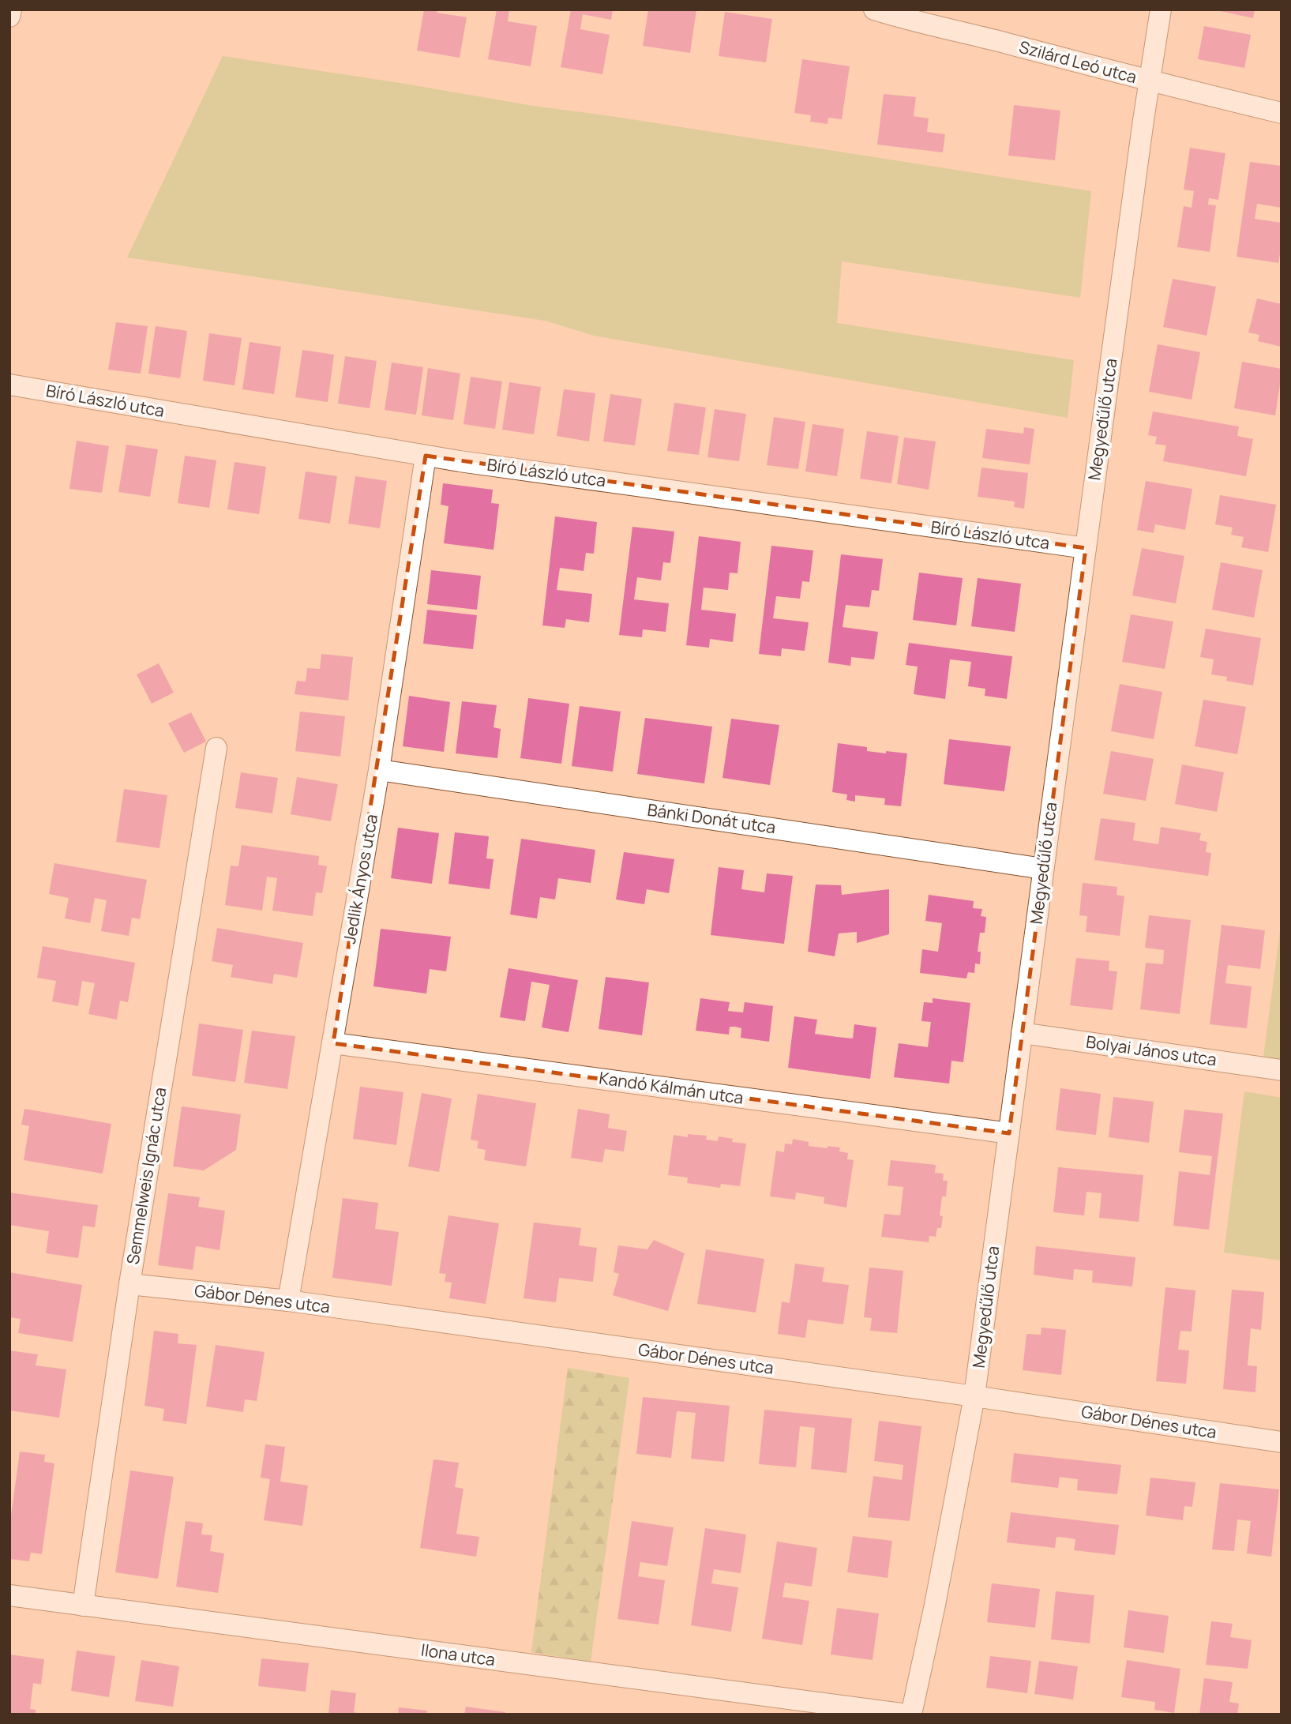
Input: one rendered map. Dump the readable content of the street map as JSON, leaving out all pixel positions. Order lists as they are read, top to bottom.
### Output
{
  "streets": {
    "street": [
      "Szilárd Leó utca",
      "Bíró László utca",
      "Megyedűlő utca",
      "Bánki Donát utca",
      "Jedlik Ányos utca",
      "Bolyai János utca",
      "Kandó Kálmán utca",
      "Semmelweis Ignác utca",
      "Gábor Dénes utca",
      "Ilona utca"
    ]
  },
  "crossings": [
    ["Szilárd Leó utca", "Megyedűlő utca"],
    ["Bíró László utca", "Megyedűlő utca"],
    ["Bíró László utca", "Jedlik Ányos utca"],
    ["Megyedűlő utca", "Bánki Donát utca"],
    ["Megyedűlő utca", "Bolyai János utca"],
    ["Megyedűlő utca", "Kandó Kálmán utca"],
    ["Megyedűlő utca", "Gábor Dénes utca"],
    ["Bánki Donát utca", "Jedlik Ányos utca"],
    ["Jedlik Ányos utca", "Kandó Kálmán utca"],
    ["Jedlik Ányos utca", "Gábor Dénes utca"],
    ["Semmelweis Ignác utca", "Gábor Dénes utca"],
    ["Semmelweis Ignác utca", "Ilona utca"]
  ]
}
